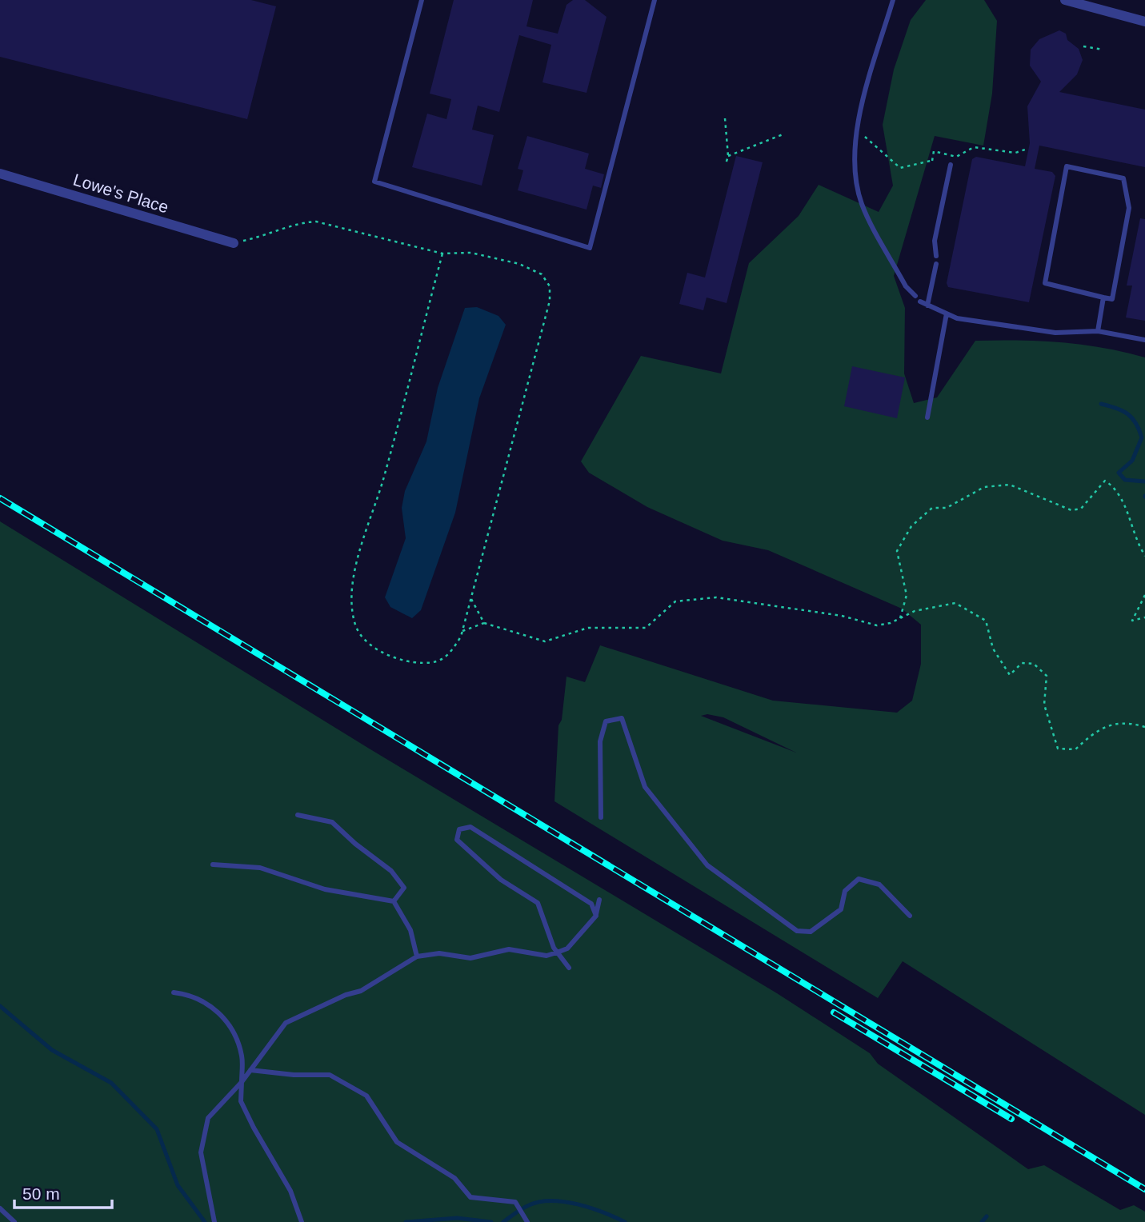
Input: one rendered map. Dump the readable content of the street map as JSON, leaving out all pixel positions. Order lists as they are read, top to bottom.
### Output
{
  "streets": {
    "street": ["Lowe's Place"]
  },
  "scale_bar": "50 m"
}
